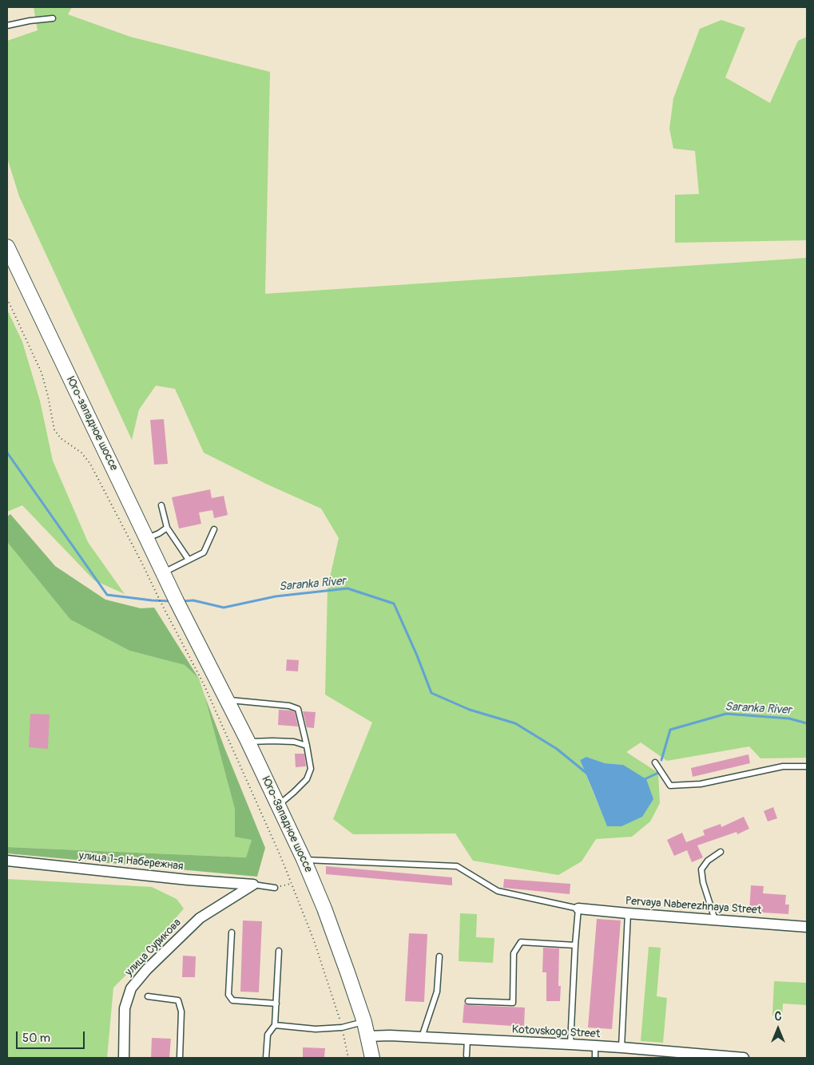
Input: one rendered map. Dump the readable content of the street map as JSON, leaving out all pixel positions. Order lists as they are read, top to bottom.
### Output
{
  "streets": {
    "main road": ["Юго-западное шоссе", "Юго-Западное шоссе"],
    "street": [
      "улица 1-я Набережная",
      "Pervaya Naberezhnaya Street",
      "улица Сурикова",
      "Kotovskogo Street"
    ]
  },
  "crossings": [
    ["Юго-западное шоссе", "Юго-Западное шоссе"],
    ["Юго-Западное шоссе", "Kotovskogo Street"],
    ["улица 1-я Набережная", "улица Сурикова"]
  ],
  "water": ["Saranka River"],
  "scale_bar": "50 m",
  "north": "top"
}
